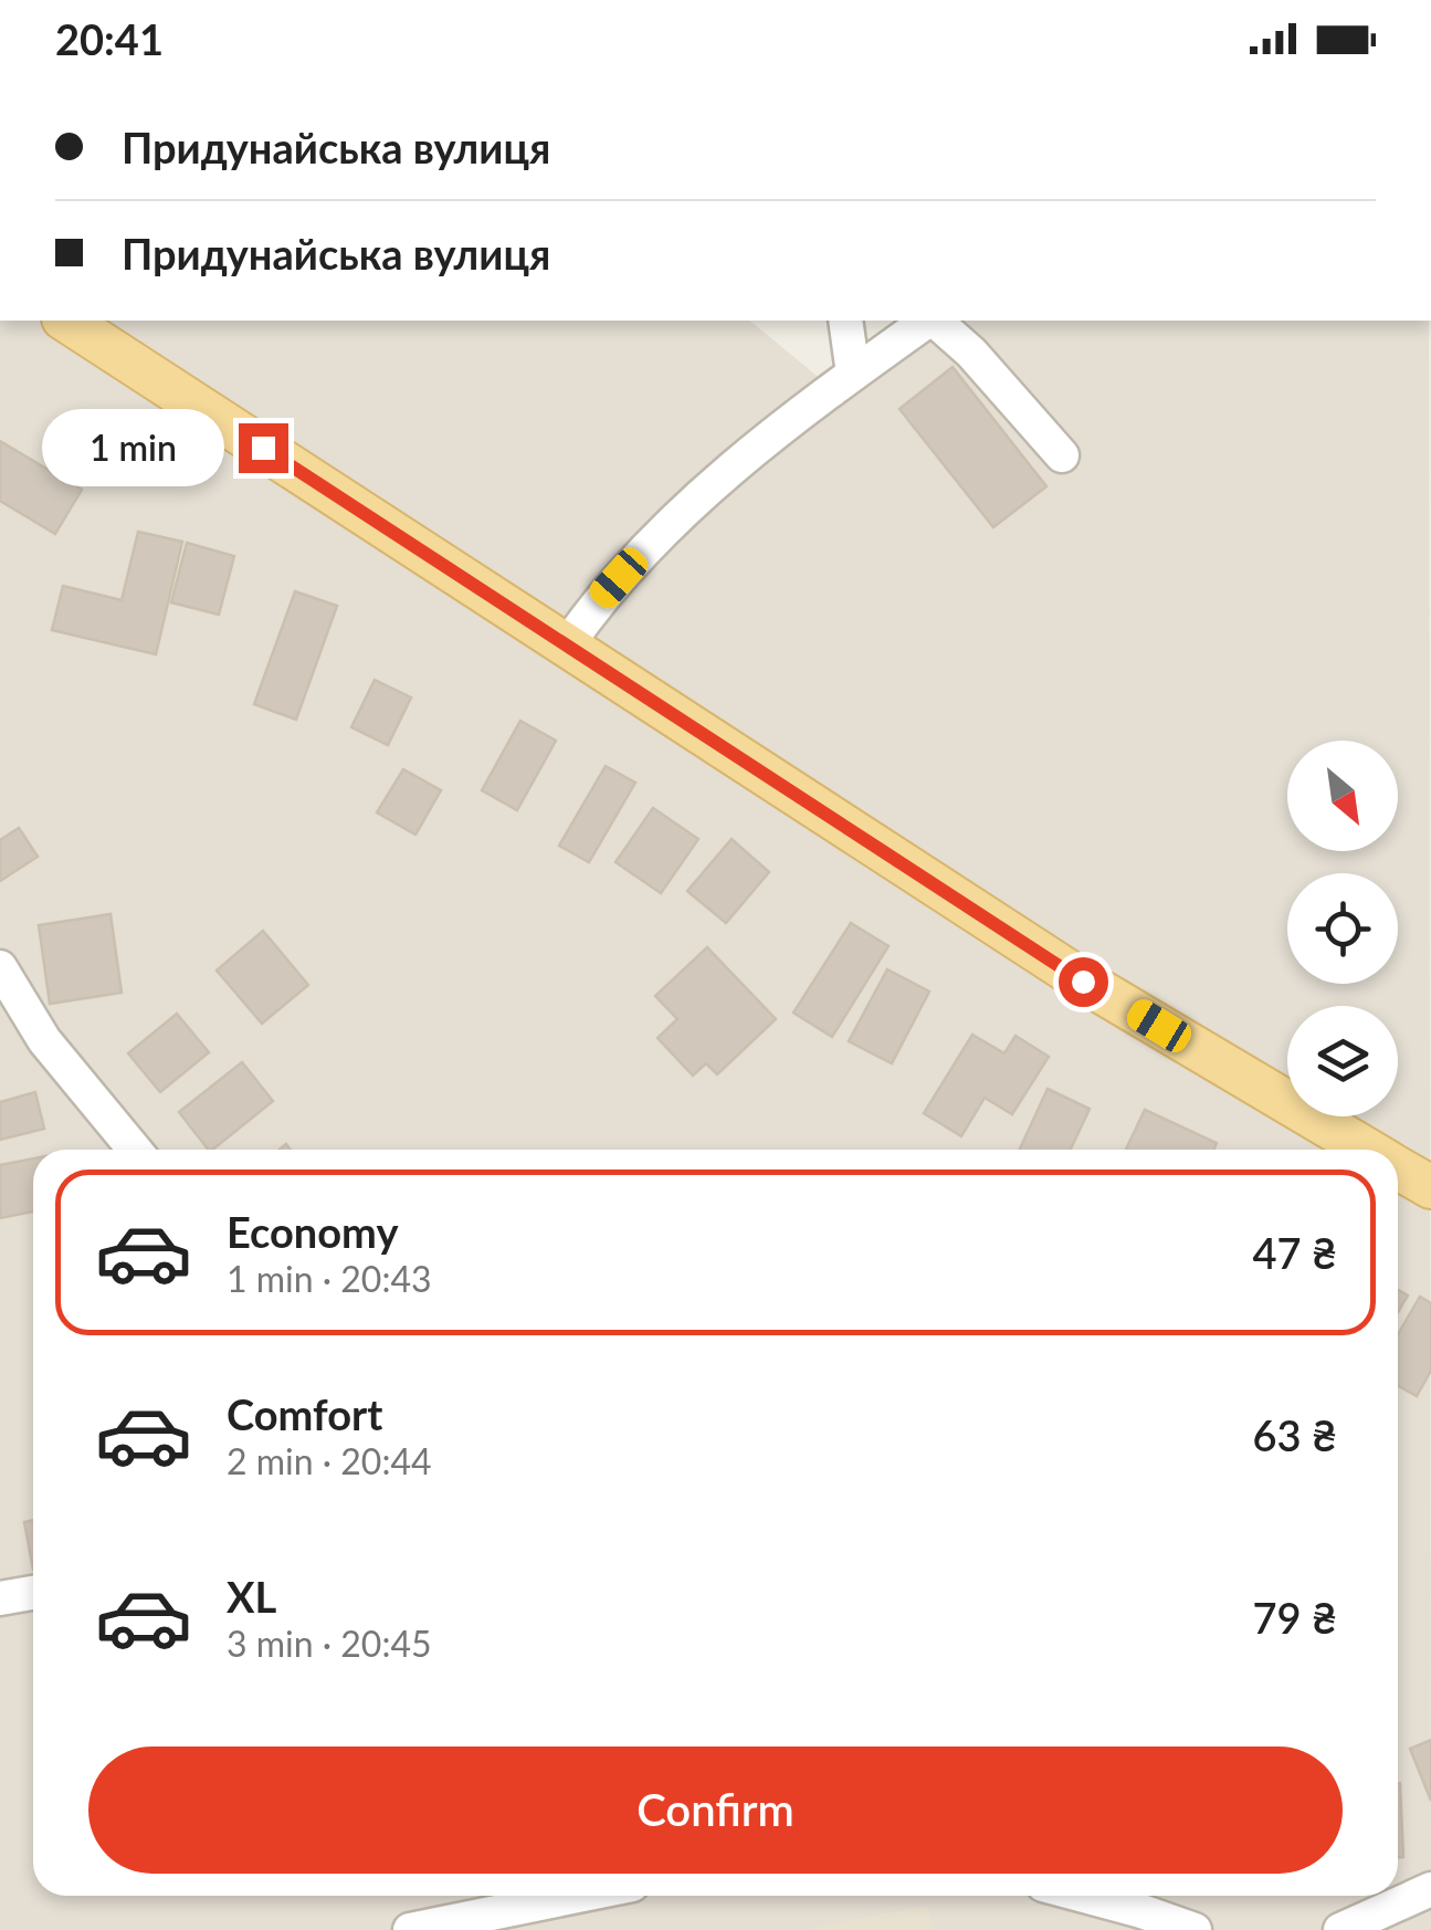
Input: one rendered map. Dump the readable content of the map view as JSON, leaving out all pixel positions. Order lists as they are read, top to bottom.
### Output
{
  "north": "bottom right",
  "page": {
    "status": "20:41",
    "banner": ["Придунайська вулиця", "Придунайська вулиця"],
    "bubble": "1 min",
    "list": [
      {
        "name": "Economy",
        "note": "1 min · 20:43",
        "value": "47 ₴"
      },
      {
        "name": "Comfort",
        "note": "2 min · 20:44",
        "value": "63 ₴"
      },
      {
        "name": "XL",
        "note": "3 min · 20:45",
        "value": "79 ₴"
      }
    ],
    "buttons": "Confirm"
  }
}
